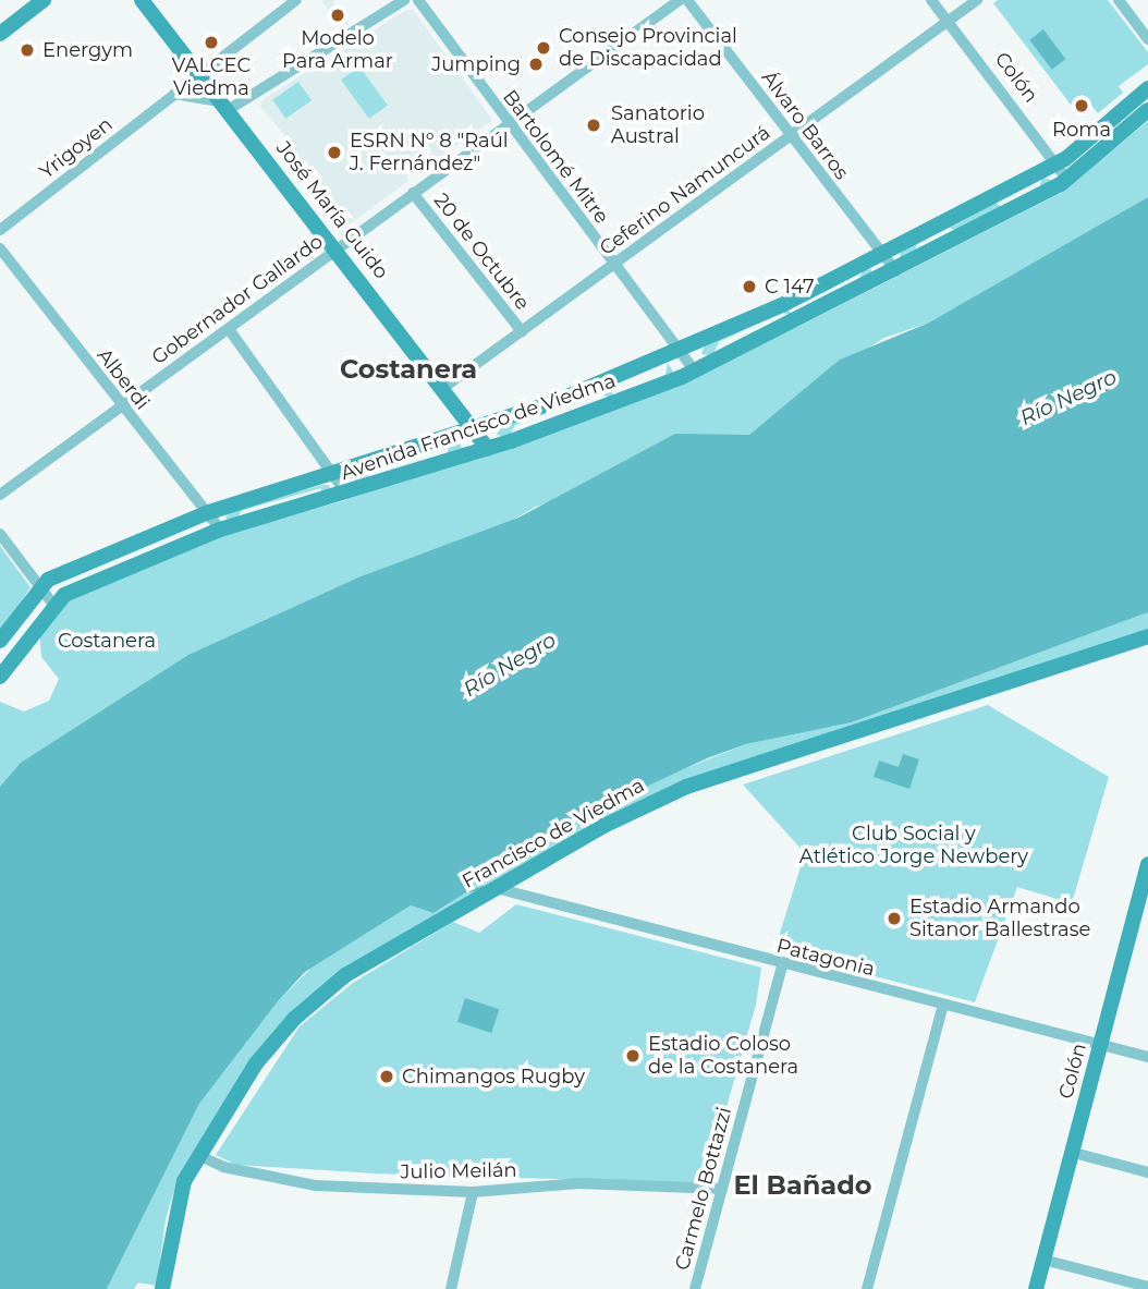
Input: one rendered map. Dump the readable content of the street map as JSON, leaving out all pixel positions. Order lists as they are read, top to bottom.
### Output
{
  "streets": {
    "main road": [
      "Colón",
      "José María Guido",
      "Avenida Francisco de Viedma",
      "Francisco de Viedma"
    ],
    "street": [
      "Álvaro Barros",
      "Yrigoyen",
      "Bartolomé Mitre",
      "Ceferino Namuncurá",
      "20 de Octubre",
      "Gobernador Gallardo",
      "Alberdi",
      "Patagonia",
      "Julio Meilán",
      "Carmelo Bottazzi"
    ]
  },
  "crossings": [
    ["Colón", "Ceferino Namuncurá"],
    ["Colón", "Avenida Francisco de Viedma"],
    ["Colón", "Patagonia"],
    ["Álvaro Barros", "Ceferino Namuncurá"],
    ["Álvaro Barros", "Avenida Francisco de Viedma"],
    ["Yrigoyen", "José María Guido"],
    ["Bartolomé Mitre", "Ceferino Namuncurá"],
    ["Bartolomé Mitre", "Gobernador Gallardo"],
    ["Bartolomé Mitre", "Avenida Francisco de Viedma"],
    ["Ceferino Namuncurá", "José María Guido"],
    ["Ceferino Namuncurá", "20 de Octubre"],
    ["José María Guido", "Gobernador Gallardo"],
    ["José María Guido", "Avenida Francisco de Viedma"],
    ["20 de Octubre", "Gobernador Gallardo"],
    ["Gobernador Gallardo", "Alberdi"],
    ["Alberdi", "Avenida Francisco de Viedma"],
    ["Francisco de Viedma", "Patagonia"],
    ["Francisco de Viedma", "Julio Meilán"],
    ["Patagonia", "Carmelo Bottazzi"],
    ["Julio Meilán", "Carmelo Bottazzi"]
  ],
  "districts": ["Costanera", "El Bañado"],
  "water": ["Río Negro"],
  "parks": ["Costanera", "Club Social y Atlético Jorge Newbery"],
  "places": [
    "Modelo Para Armar",
    "VALCEC Viedma",
    "Consejo Provincial de Discapacidad",
    "Energym",
    "Jumping",
    "Roma",
    "Sanatorio Austral",
    "ESRN Nº 8 \"Raúl J. Fernández\"",
    "C 147",
    "Estadio Armando Sitanor Ballestrase",
    "Estadio Coloso de la Costanera",
    "Chimangos Rugby"
  ]
}
